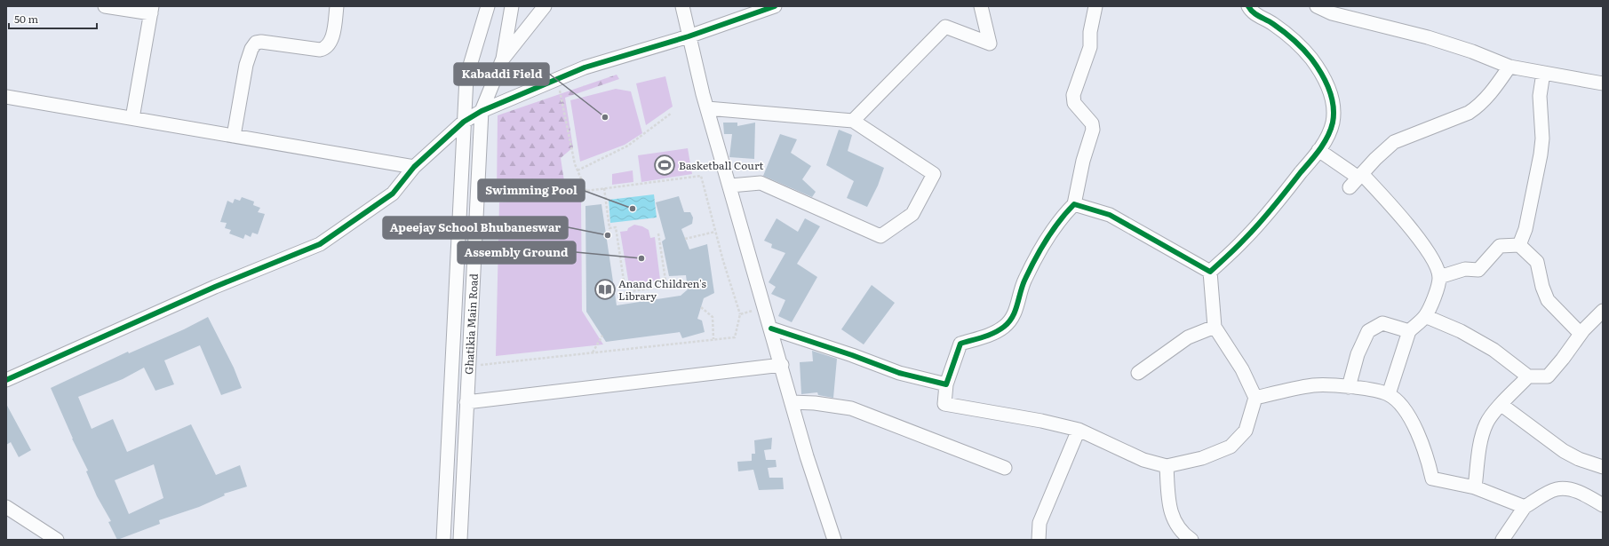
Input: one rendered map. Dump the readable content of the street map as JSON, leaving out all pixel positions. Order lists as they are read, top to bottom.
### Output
{
  "streets": {
    "street": ["Ghatikia Main Road"]
  },
  "places": {
    "other": [
      "Kabaddi Field",
      "Swimming Pool",
      "Apeejay School Bhubaneswar",
      "Assembly Ground"
    ],
    "sports": ["Basketball Court"],
    "library": ["Anand Children's Library"]
  },
  "scale_bar": "50 m"
}
